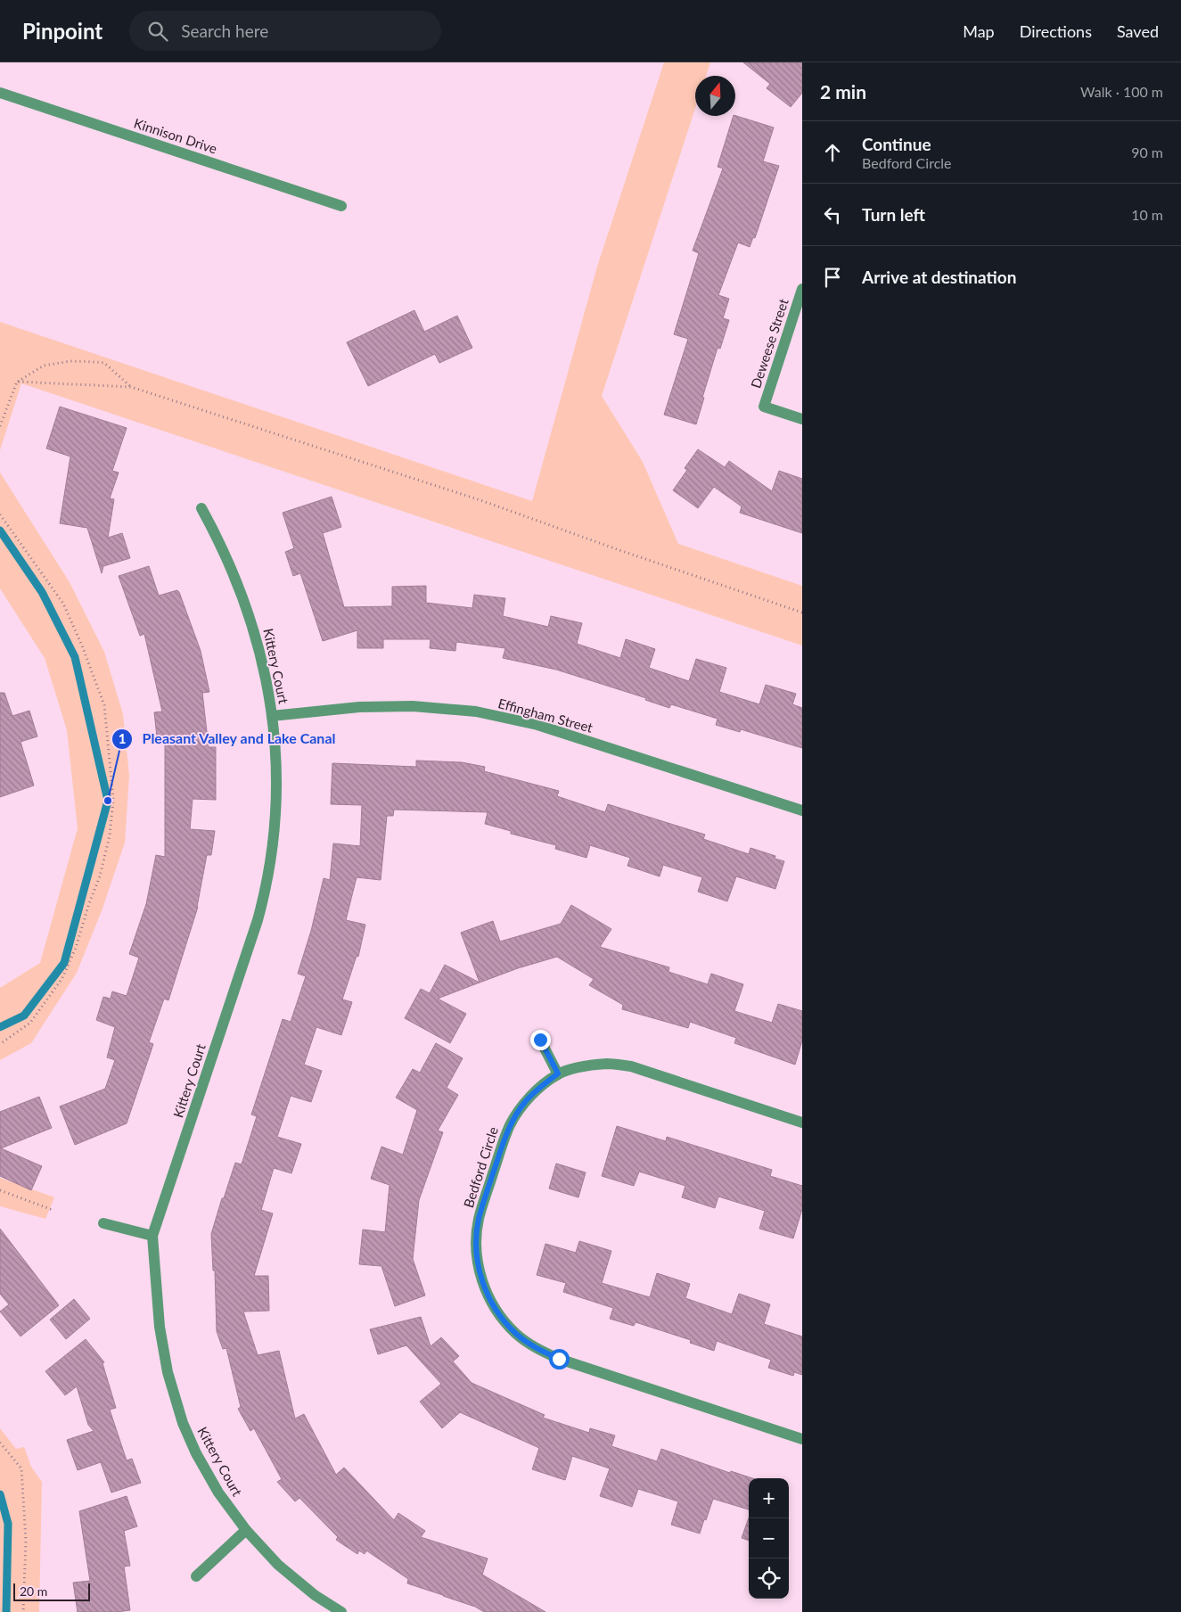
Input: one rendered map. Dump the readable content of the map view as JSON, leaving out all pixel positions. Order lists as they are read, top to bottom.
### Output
{
  "streets": {
    "street": [
      "Kinnison Drive",
      "Deweese Street",
      "Kittery Court",
      "Effingham Street",
      "Bedford Circle"
    ]
  },
  "crossings": [
    ["Kittery Court", "Effingham Street"]
  ],
  "places": ["Pleasant Valley and Lake Canal"],
  "scale_bar": "20 m",
  "north": "top",
  "page": {
    "header": "Pinpoint",
    "search": "Search here",
    "nav": ["Map", "Directions", "Saved"],
    "heading": ["2 min", "Walk · 100 m"],
    "list": [
      ["Continue", "Bedford Circle", "90 m"],
      ["Turn left", "10 m"],
      "Arrive at destination"
    ],
    "map_buttons": ["+", "−"],
    "scale": "20 m"
  }
}
